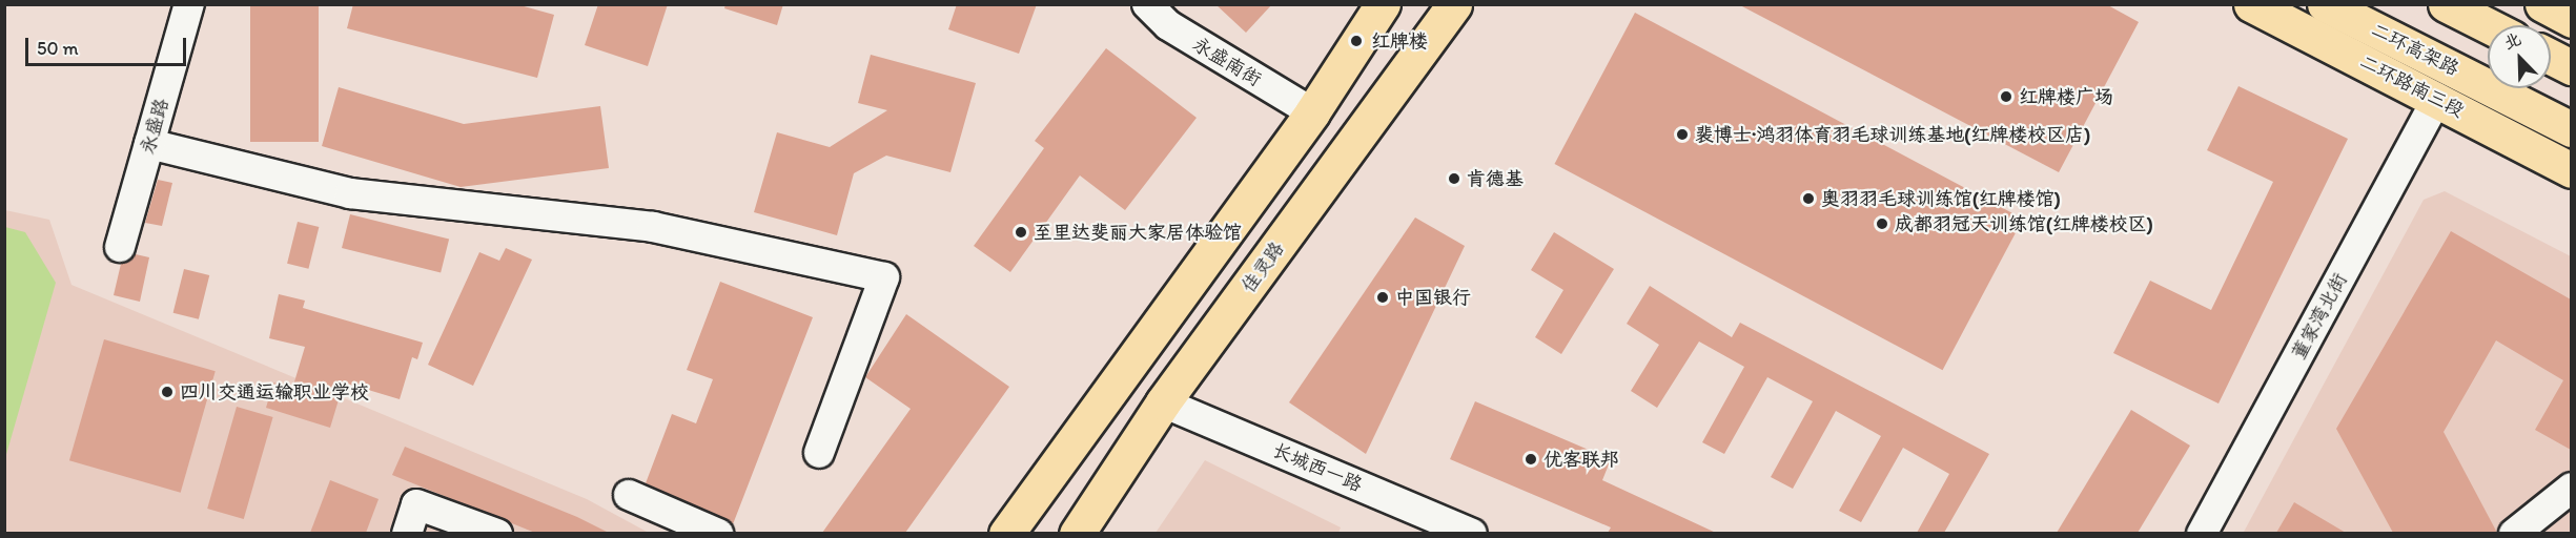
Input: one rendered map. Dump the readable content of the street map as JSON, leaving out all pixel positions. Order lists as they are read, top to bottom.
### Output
{
  "streets": {
    "main road": ["二环高架路", "二环路南三段", "佳灵路"],
    "street": [
      "永盛南街",
      "永盛路",
      "董家湾北街",
      "长城西一路"
    ]
  },
  "crossings": [
    ["二环路南三段", "董家湾北街"],
    ["佳灵路", "长城西一路"]
  ],
  "places": [
    "红牌楼",
    "红牌楼广场",
    "裴博士·鸿羽体育羽毛球训练基地(红牌楼校区店)",
    "肯德基",
    "奥羽羽毛球训练馆(红牌楼馆)",
    "成都羽冠天训练馆(红牌楼校区)",
    "至里达斐丽大家居体验馆",
    "中国银行",
    "四川交通运输职业学校",
    "优客联邦"
  ],
  "scale_bar": "50 m",
  "north": "top left"
}
